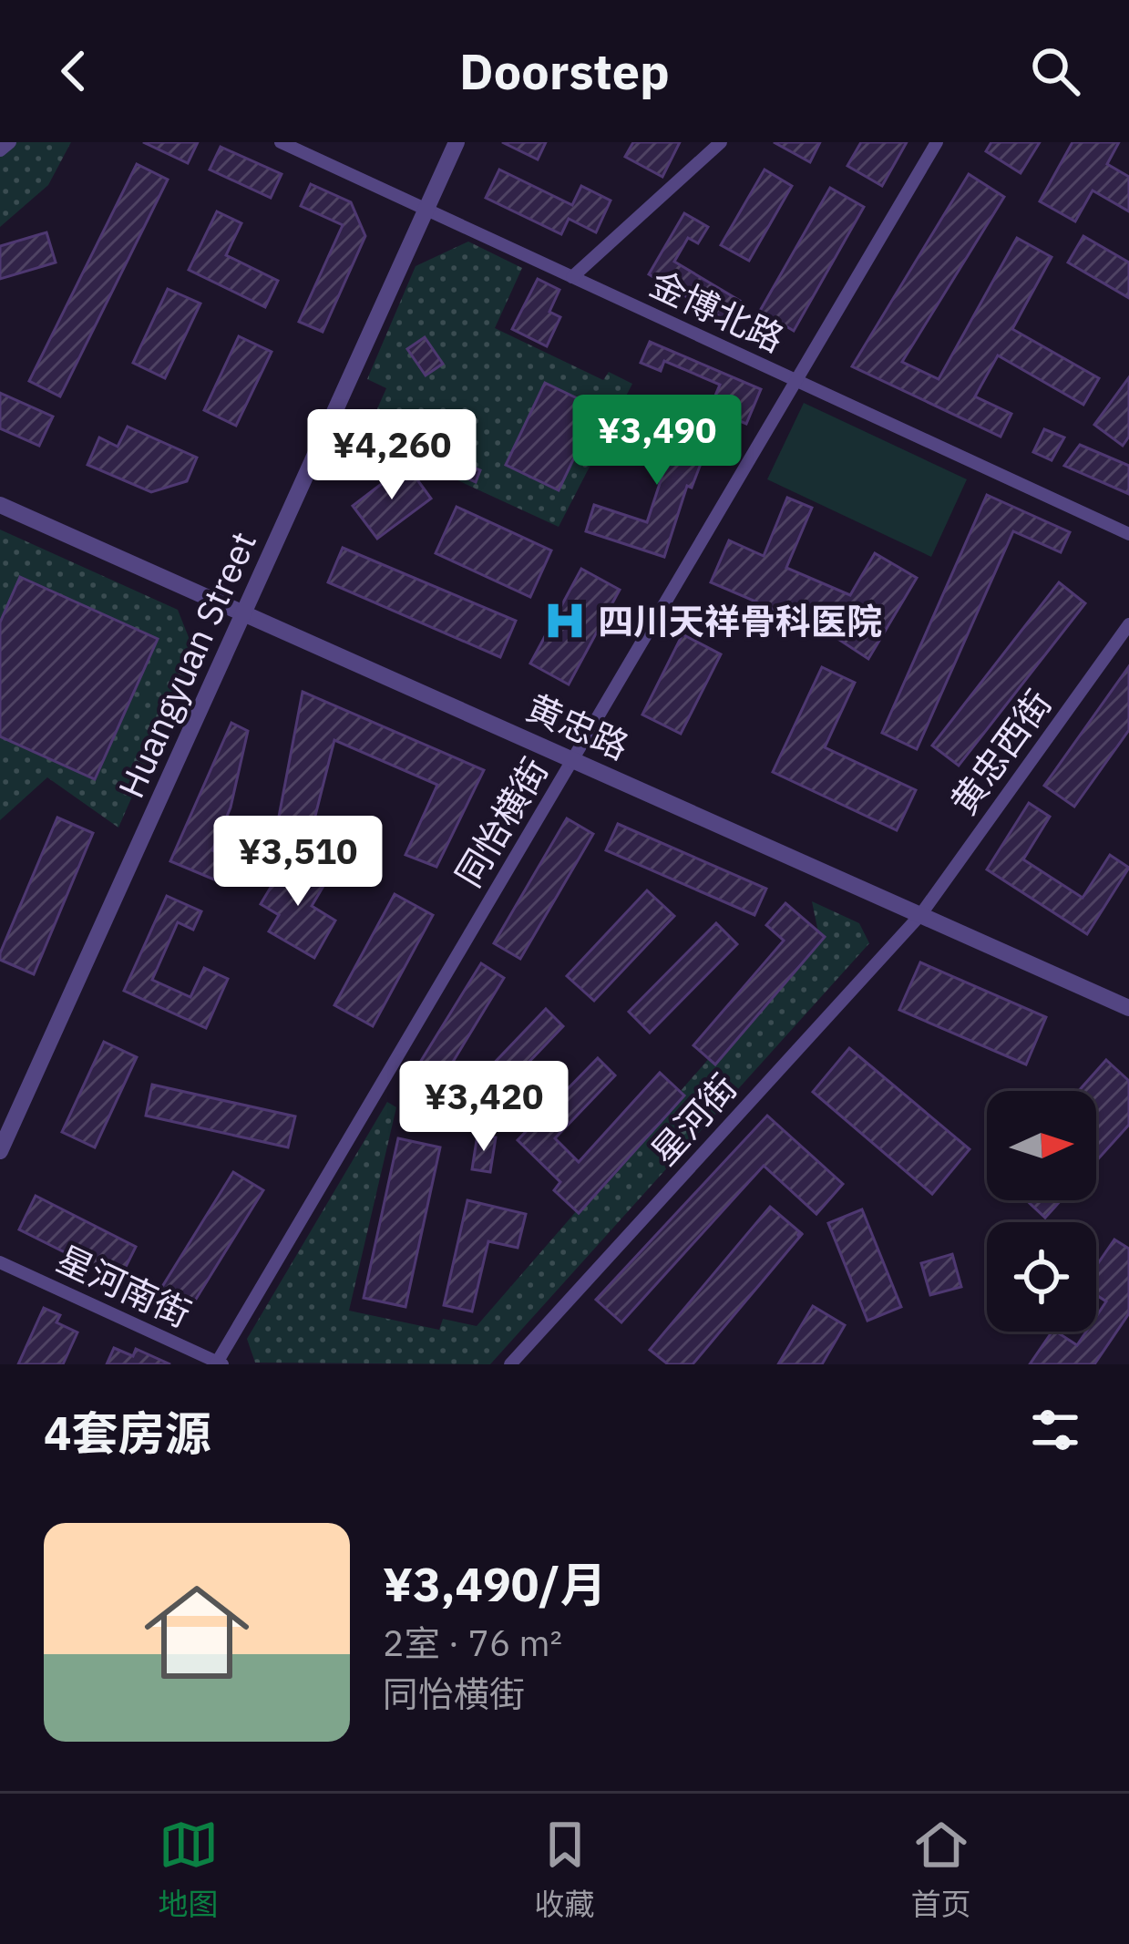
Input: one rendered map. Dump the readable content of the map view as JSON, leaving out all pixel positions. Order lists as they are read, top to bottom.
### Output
{
  "streets": {
    "street": [
      "金博北路",
      "Huangyuan Street",
      "黄忠路",
      "黄忠西街",
      "同怡横街",
      "星河街",
      "星河南街"
    ]
  },
  "crossings": [
    ["金博北路", "Huangyuan Street"],
    ["金博北路", "同怡横街"],
    ["Huangyuan Street", "黄忠路"],
    ["黄忠路", "黄忠西街"],
    ["黄忠路", "同怡横街"],
    ["黄忠路", "星河街"],
    ["黄忠西街", "星河街"],
    ["同怡横街", "星河南街"]
  ],
  "places": {
    "hospital": ["四川天祥骨科医院"]
  },
  "north": "right",
  "page": {
    "header": "Doorstep",
    "price": [
      "¥3,490",
      "¥4,260",
      "¥3,510",
      "¥3,420"
    ],
    "heading": "4套房源",
    "list": [
      {
        "name": "¥3,490/月",
        "note": "2室 · 76 m² · 同怡横街"
      }
    ],
    "tabs": ["地图", "收藏", "首页"]
  }
}
